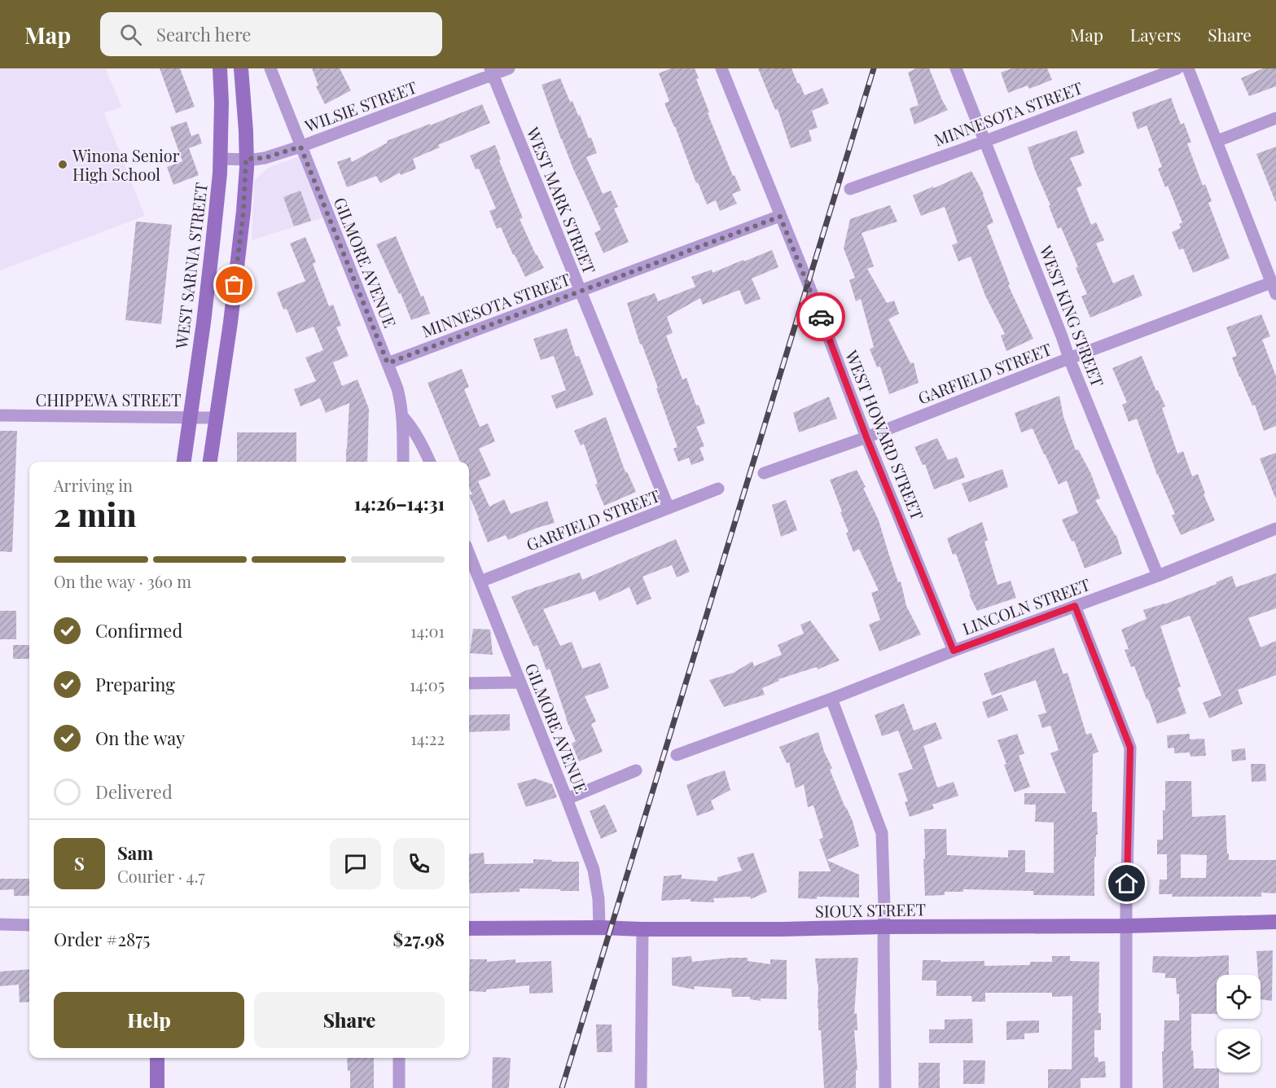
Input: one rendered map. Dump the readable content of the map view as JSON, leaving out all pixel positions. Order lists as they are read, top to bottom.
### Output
{
  "streets": {
    "street": [
      "WILSIE STREET",
      "MINNESOTA STREET",
      "WEST MARK STREET",
      "GILMORE AVENUE",
      "WEST SARNIA STREET",
      "WEST KING STREET",
      "GARFIELD STREET",
      "CHIPPEWA STREET",
      "WEST HOWARD STREET",
      "LINCOLN STREET",
      "SIOUX STREET"
    ]
  },
  "crossings": [
    ["WILSIE STREET", "WEST MARK STREET"],
    ["WILSIE STREET", "GILMORE AVENUE"],
    ["WILSIE STREET", "WEST SARNIA STREET"],
    ["MINNESOTA STREET", "WEST MARK STREET"],
    ["MINNESOTA STREET", "GILMORE AVENUE"],
    ["MINNESOTA STREET", "WEST KING STREET"],
    ["MINNESOTA STREET", "WEST HOWARD STREET"],
    ["WEST MARK STREET", "GARFIELD STREET"],
    ["GILMORE AVENUE", "GARFIELD STREET"],
    ["GILMORE AVENUE", "SIOUX STREET"],
    ["WEST SARNIA STREET", "CHIPPEWA STREET"],
    ["WEST KING STREET", "GARFIELD STREET"],
    ["WEST KING STREET", "LINCOLN STREET"],
    ["GARFIELD STREET", "WEST HOWARD STREET"],
    ["WEST HOWARD STREET", "LINCOLN STREET"]
  ],
  "places": ["Winona Senior High School"],
  "page": {
    "header": "Map",
    "search": "Search here",
    "nav": ["Map", "Layers", "Share"],
    "heading": ["2 min", "Arriving in", "14:26–14:31"],
    "panel": [
      "Sam",
      "Courier · 4.7",
      "Order #2875",
      "$27.98"
    ],
    "bar": "On the way · 360 m",
    "list": [
      ["Confirmed", "14:01"],
      ["Preparing", "14:05"],
      ["On the way", "14:22"],
      "Delivered"
    ],
    "round": "S",
    "buttons": ["Help", "Share"]
  }
}
